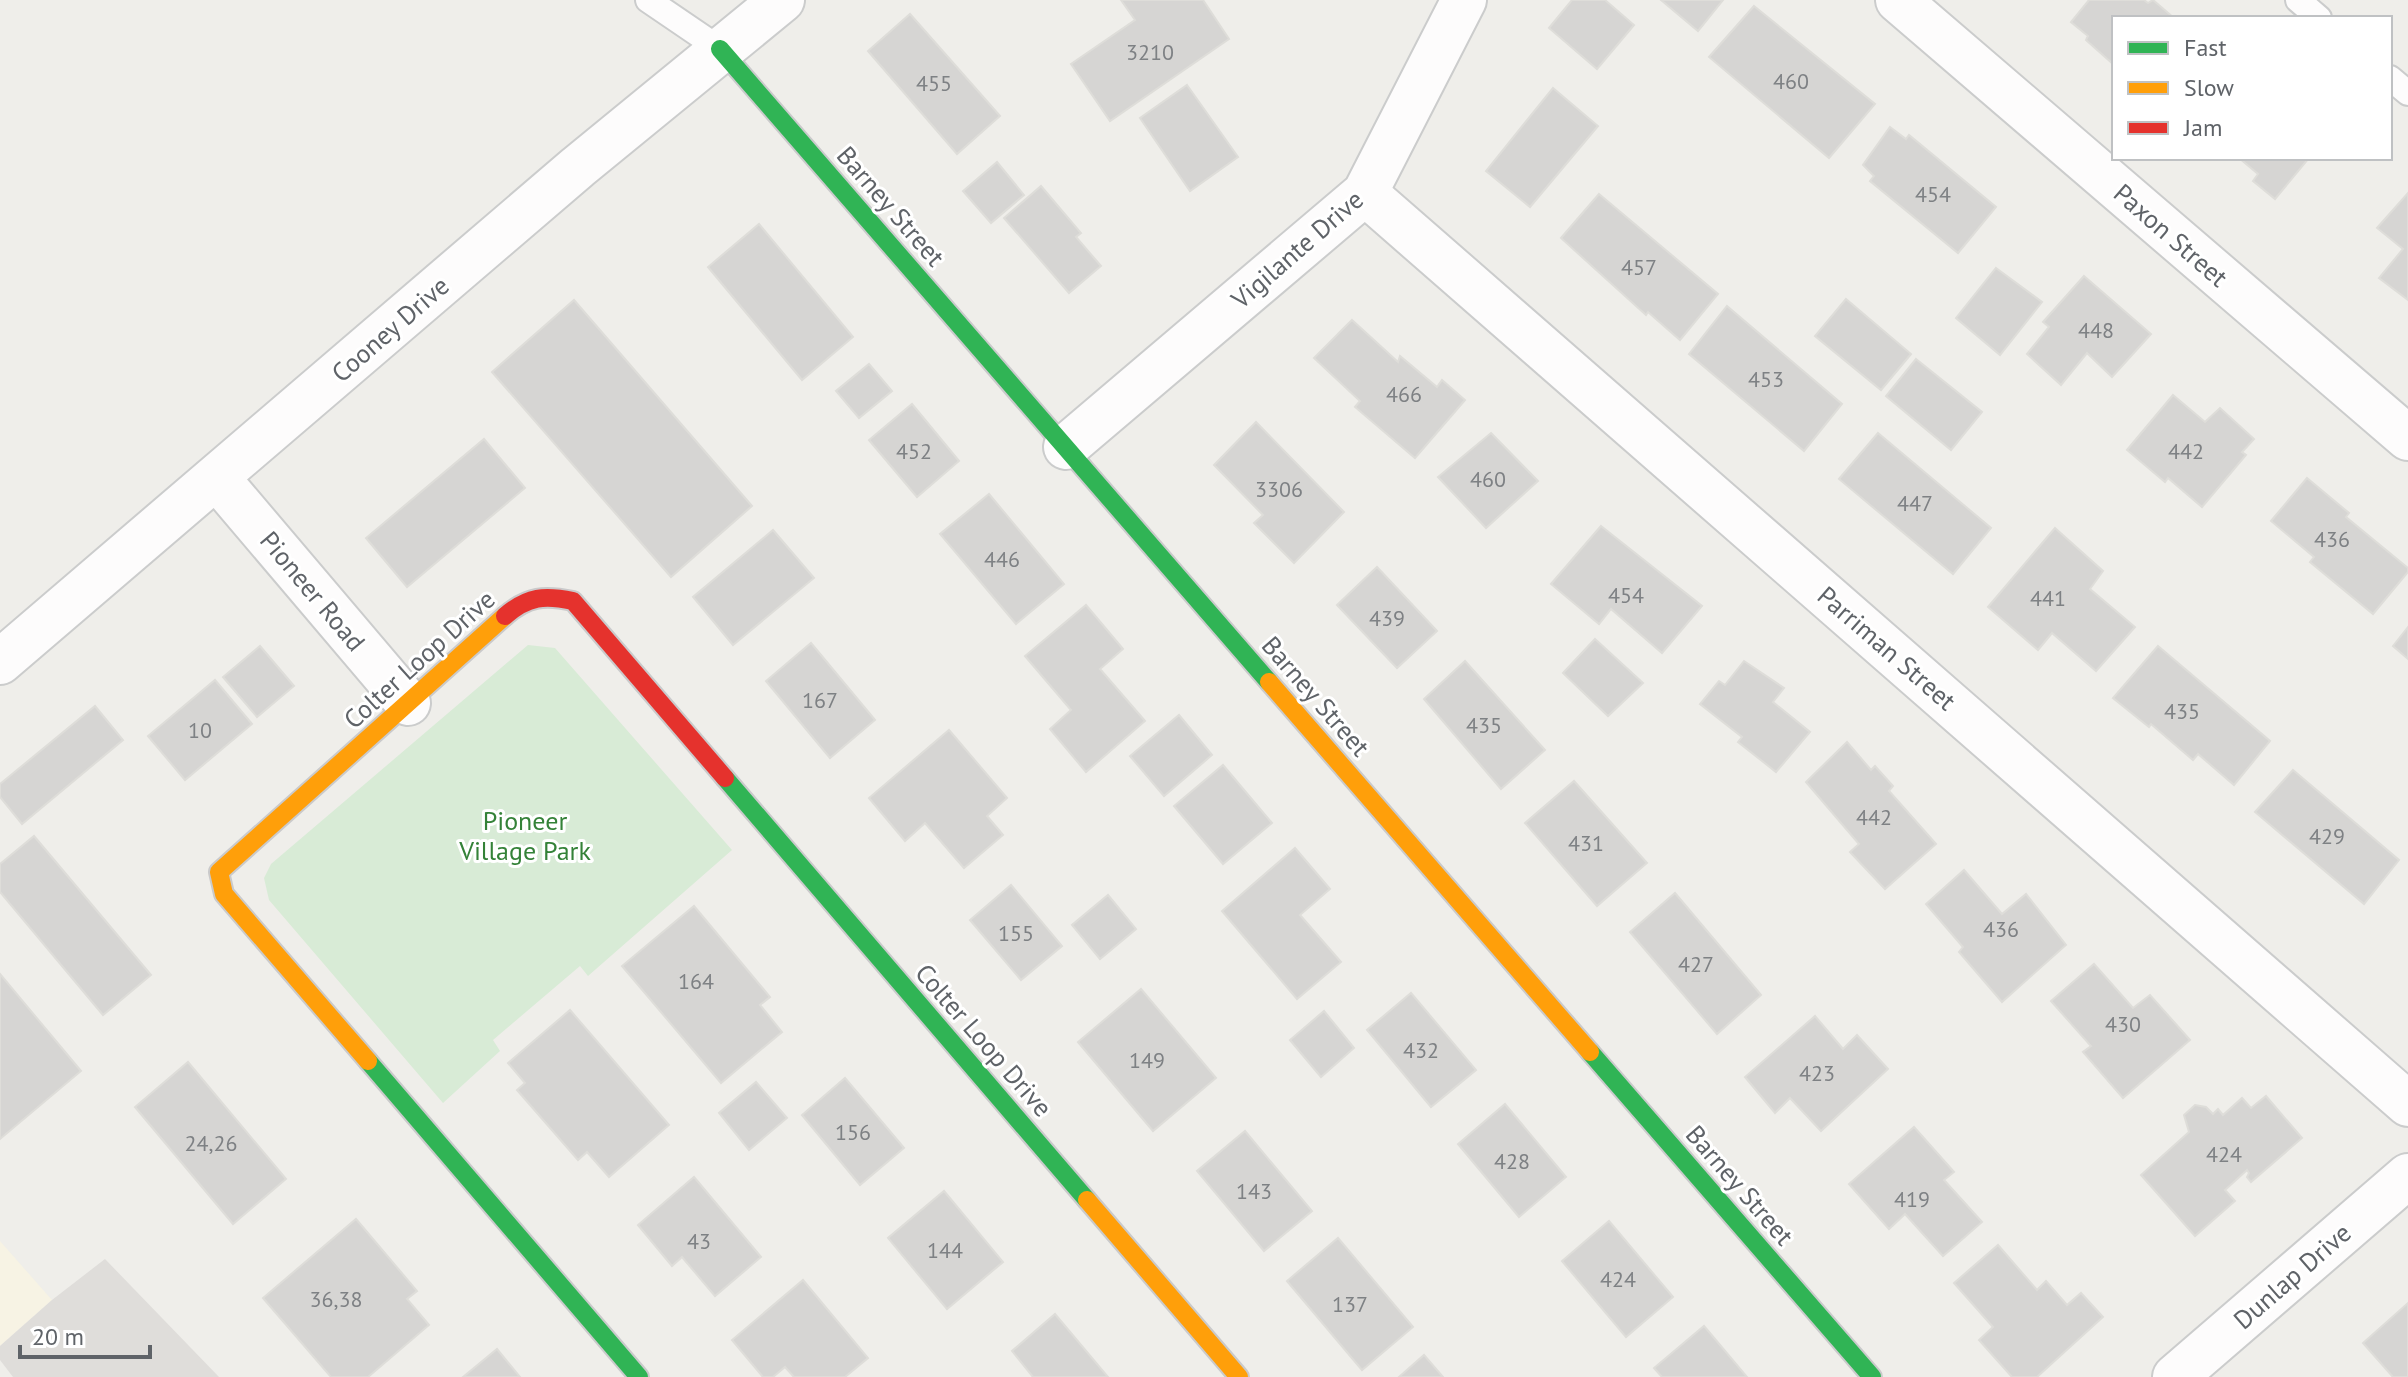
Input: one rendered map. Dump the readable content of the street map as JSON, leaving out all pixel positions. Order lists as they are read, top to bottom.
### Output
{
  "streets": {
    "street": [
      "Barney Street",
      "Paxon Street",
      "Vigilante Drive",
      "Cooney Drive",
      "Pioneer Road",
      "Parriman Street",
      "Colter Loop Drive",
      "Dunlap Drive"
    ]
  },
  "crossings": [
    ["Barney Street", "Vigilante Drive"],
    ["Barney Street", "Cooney Drive"],
    ["Vigilante Drive", "Parriman Street"],
    ["Cooney Drive", "Pioneer Road"],
    ["Pioneer Road", "Colter Loop Drive"]
  ],
  "parks": ["Pioneer Village Park"],
  "house_numbers": [
    "3210",
    "460",
    "455",
    "454",
    "457",
    "448",
    "453",
    "466",
    "452",
    "442",
    "460",
    "3306",
    "447",
    "436",
    "446",
    "454",
    "441",
    "439",
    "167",
    "435",
    "435",
    "10",
    "442",
    "429",
    "431",
    "436",
    "155",
    "427",
    "164",
    "430",
    "432",
    "149",
    "423",
    "156",
    "24,26",
    "424",
    "428",
    "143",
    "419",
    "43",
    "144",
    "424",
    "36,38",
    "137"
  ],
  "legend": ["Fast", "Slow", "Jam"],
  "scale_bar": "20 m"
}
